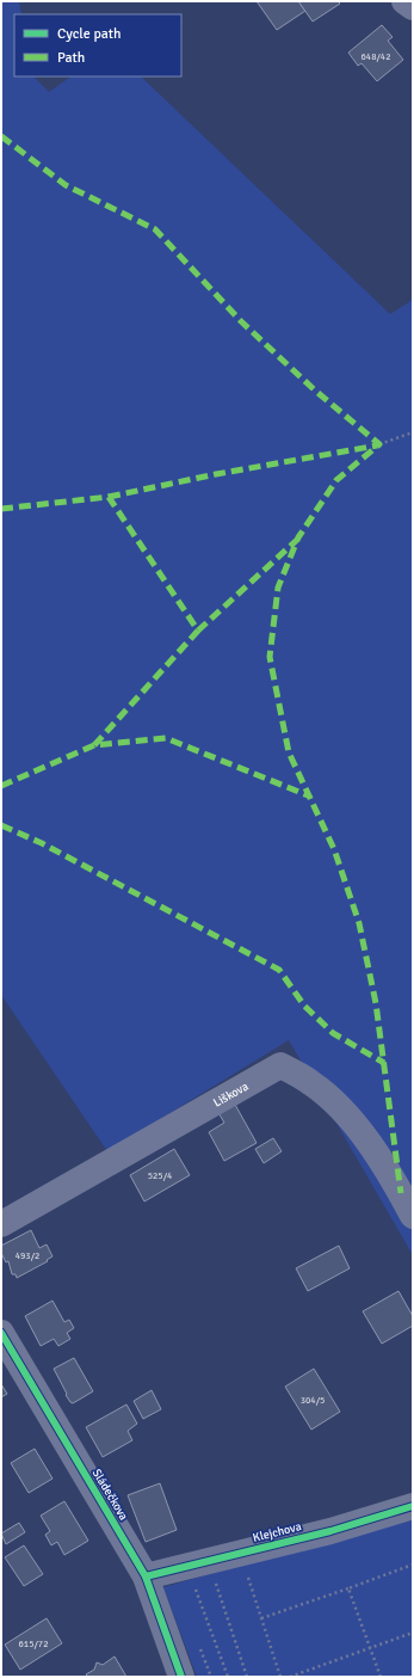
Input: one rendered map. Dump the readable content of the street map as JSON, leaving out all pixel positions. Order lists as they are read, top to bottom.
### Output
{
  "streets": {
    "street": ["Liškova", "Sládečkova", "Klejchova"]
  },
  "crossings": [
    ["Sládečkova", "Klejchova"]
  ],
  "house_numbers": [
    "648/42",
    "525/4",
    "493/2",
    "304/5",
    "615/72"
  ],
  "legend": ["Cycle path", "Path"]
}
